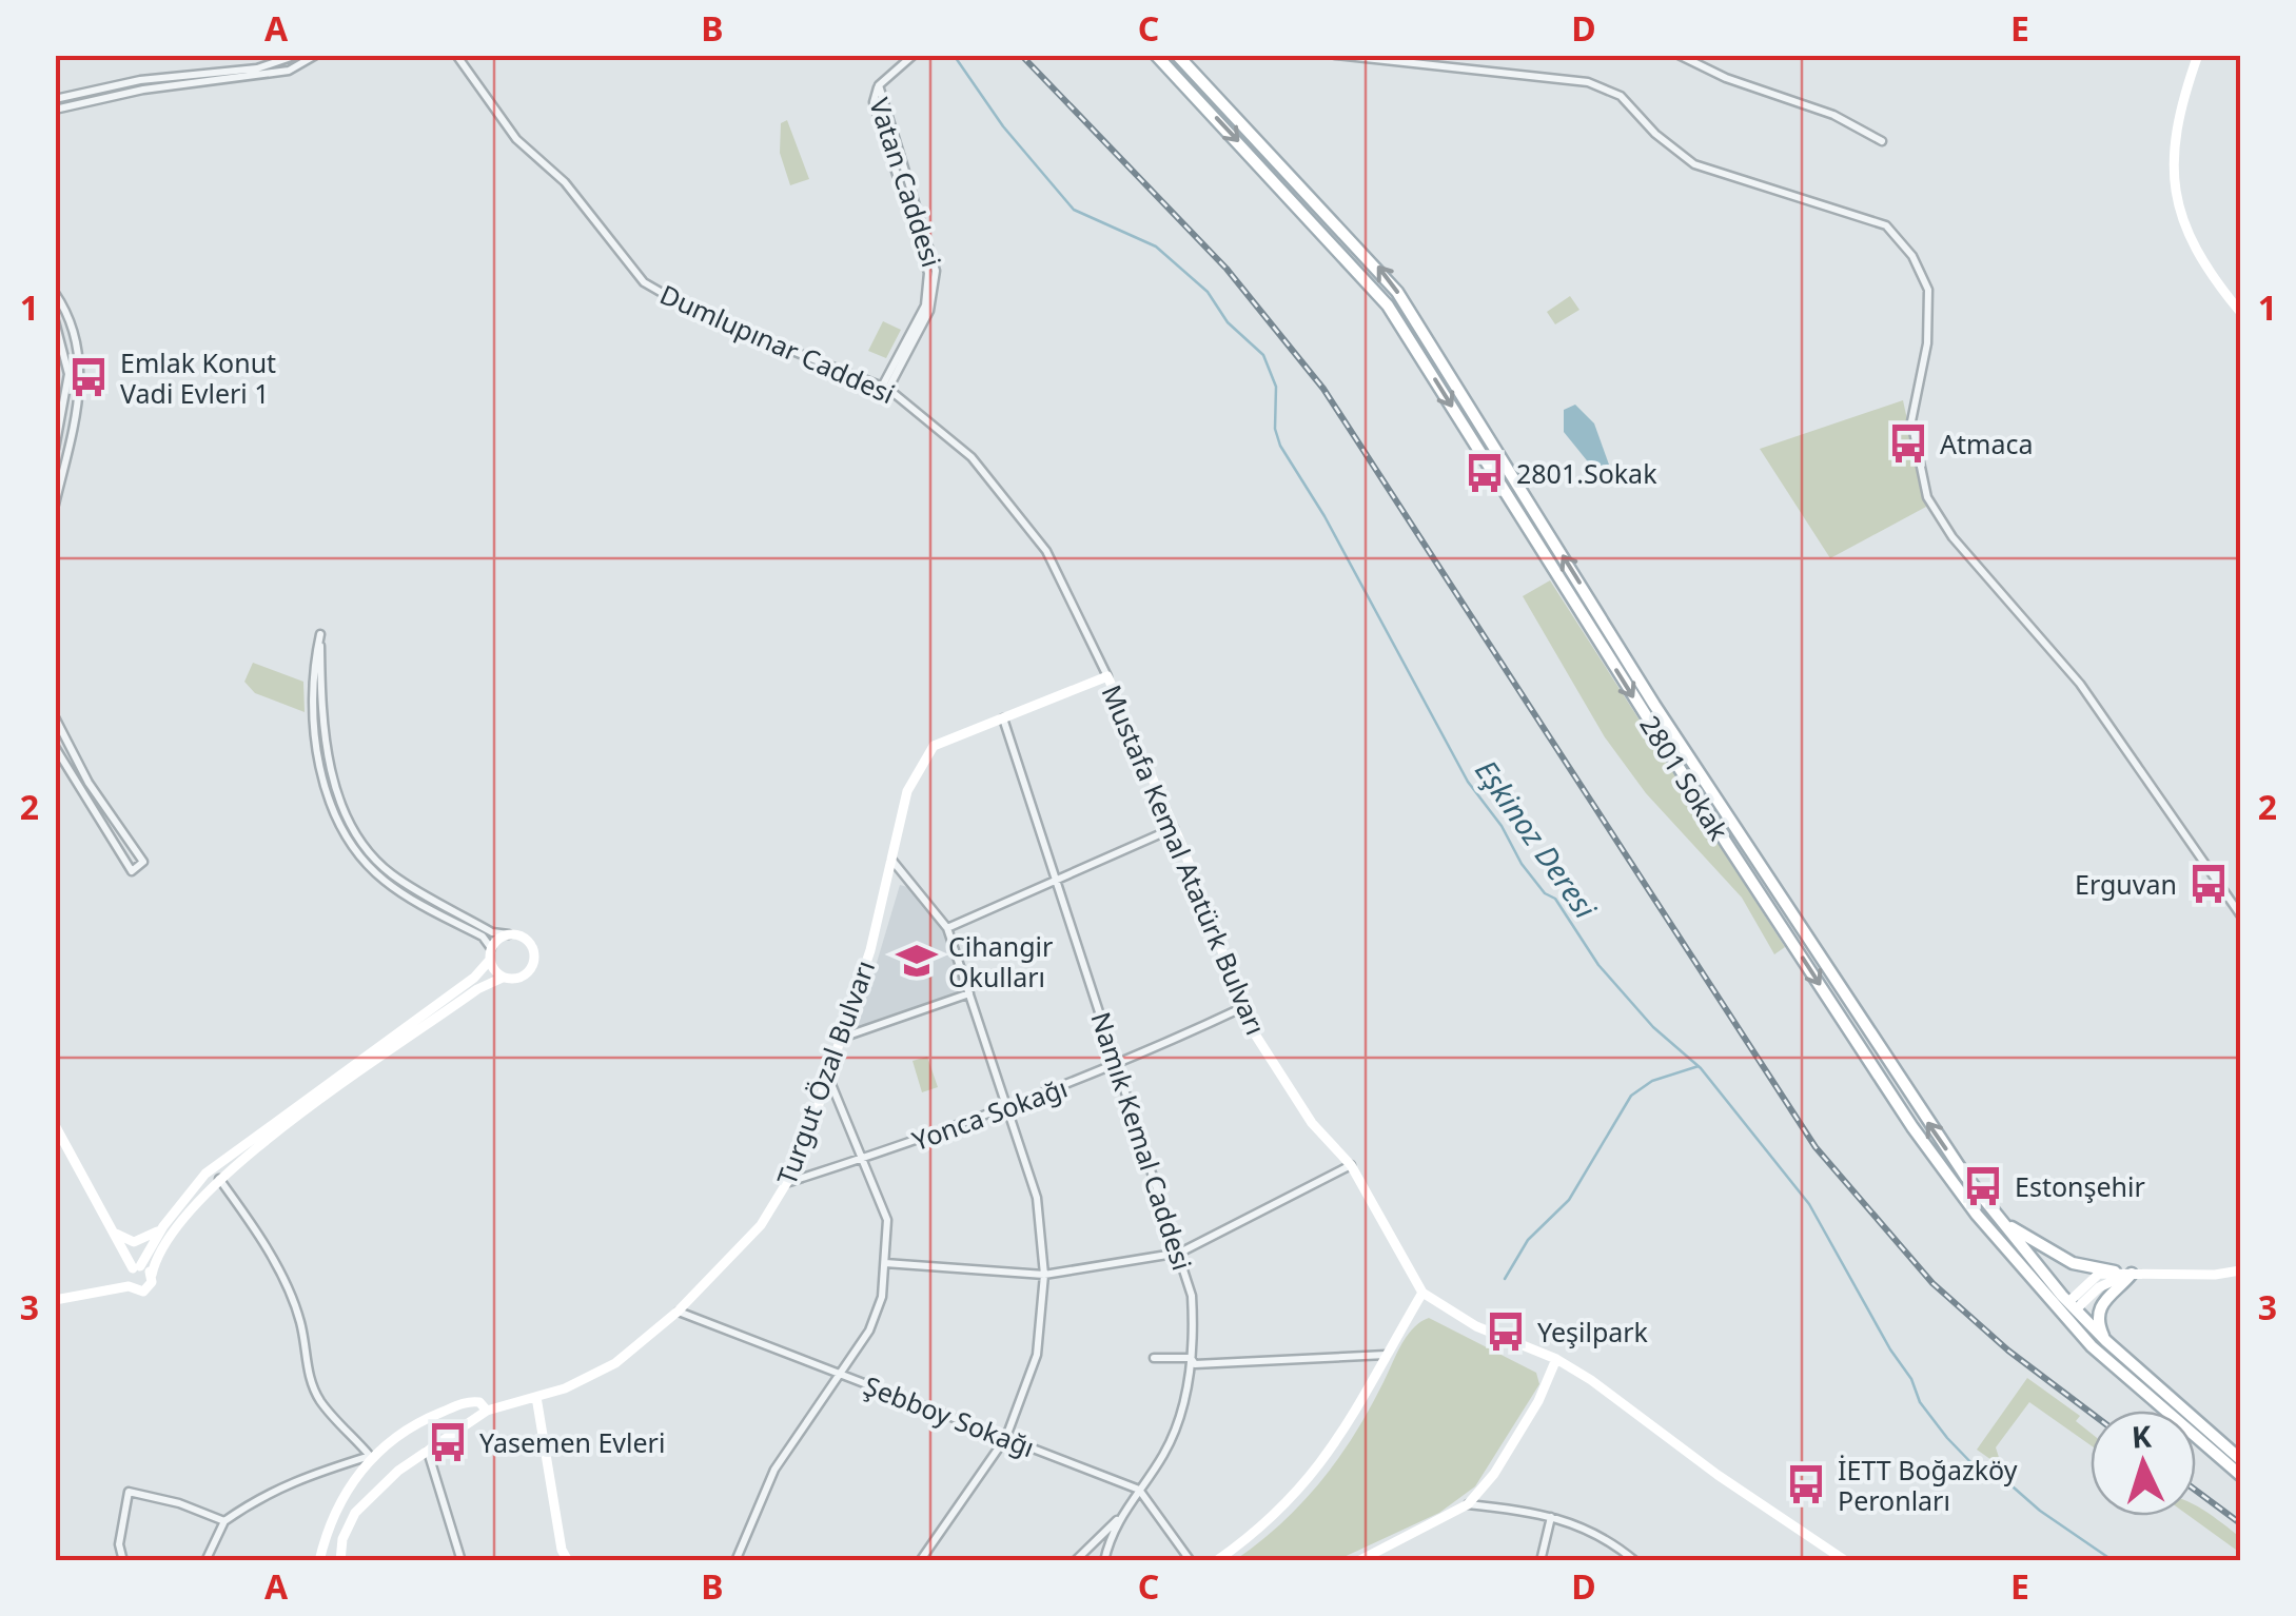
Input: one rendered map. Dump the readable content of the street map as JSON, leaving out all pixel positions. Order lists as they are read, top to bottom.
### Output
{
  "streets": {
    "main road": ["2801 Sokak"],
    "street": [
      "Vatan Caddesi",
      "Dumlupınar Caddesi",
      "Mustafa Kemal Atatürk Bulvarı",
      "Turgut Özal Bulvarı",
      "Yonca Sokağı",
      "Namık Kemal Caddesi",
      "Şebboy Sokağı"
    ]
  },
  "crossings": [
    ["Vatan Caddesi", "Dumlupınar Caddesi"],
    ["Dumlupınar Caddesi", "Mustafa Kemal Atatürk Bulvarı"],
    ["Mustafa Kemal Atatürk Bulvarı", "Turgut Özal Bulvarı"],
    ["Mustafa Kemal Atatürk Bulvarı", "Yonca Sokağı"],
    ["Turgut Özal Bulvarı", "Yonca Sokağı"],
    ["Turgut Özal Bulvarı", "Namık Kemal Caddesi"],
    ["Turgut Özal Bulvarı", "Şebboy Sokağı"],
    ["Yonca Sokağı", "Namık Kemal Caddesi"],
    ["Namık Kemal Caddesi", "Şebboy Sokağı"]
  ],
  "water": ["Eşkinoz Deresi"],
  "places": {
    "bus stop": [
      "Emlak Konut Vadi Evleri 1",
      "Atmaca",
      "2801.Sokak",
      "Erguvan",
      "Estonşehir",
      "Yeşilpark",
      "Yasemen Evleri",
      "İETT Boğazköy Peronları"
    ],
    "school or university": ["Cihangir Okulları"]
  },
  "north": "top",
  "grid": {
    "columns": [
      "A",
      "B",
      "C",
      "D",
      "E"
    ],
    "rows": ["1", "2", "3"]
  }
}
